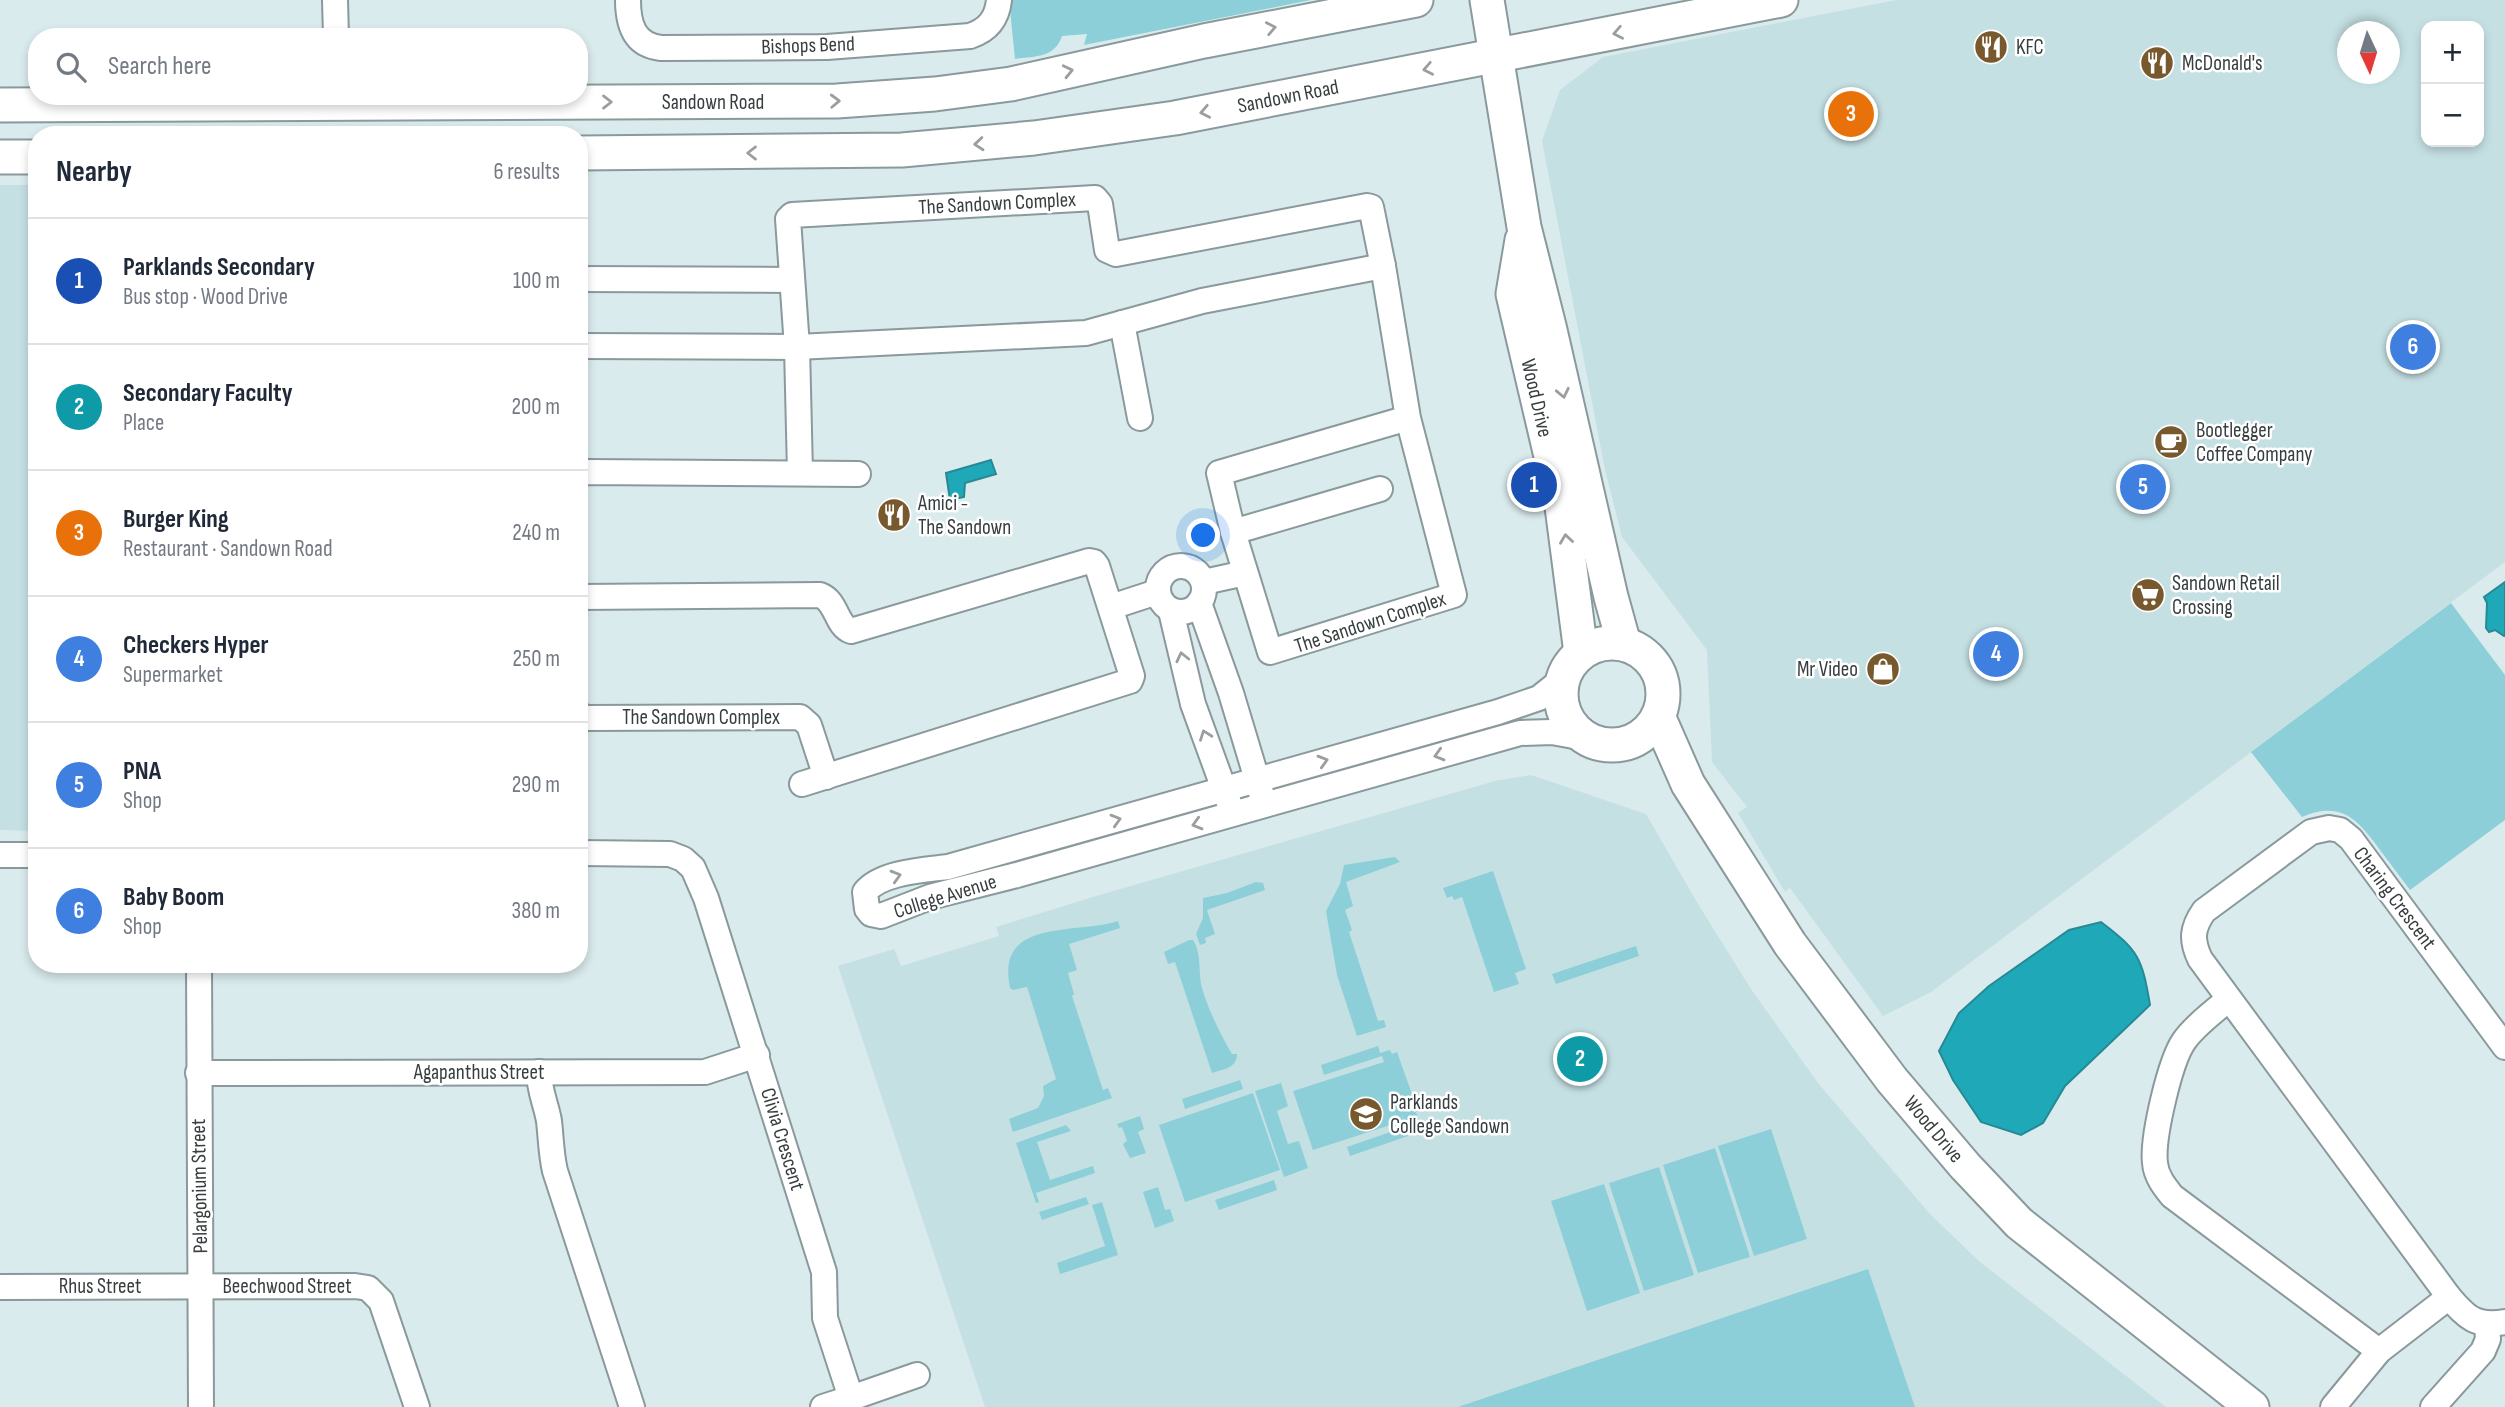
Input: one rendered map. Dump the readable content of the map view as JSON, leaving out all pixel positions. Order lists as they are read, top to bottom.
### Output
{
  "streets": {
    "main road": ["Sandown Road", "Wood Drive"],
    "street": [
      "Bishops Bend",
      "The Sandown Complex",
      "College Avenue",
      "Charing Crescent",
      "Agapanthus Street",
      "Clivia Crescent",
      "Pelargonium Street",
      "Rhus Street",
      "Beechwood Street"
    ]
  },
  "crossings": [
    ["Sandown Road", "Wood Drive"],
    ["Wood Drive", "College Avenue"],
    ["Agapanthus Street", "Clivia Crescent"],
    ["Agapanthus Street", "Pelargonium Street"],
    ["Pelargonium Street", "Rhus Street"],
    ["Pelargonium Street", "Beechwood Street"],
    ["Rhus Street", "Beechwood Street"]
  ],
  "places": {
    "restaurant": ["KFC", "McDonald's", "Amici - The Sandown"],
    "cafe": ["Bootlegger Coffee Company"],
    "supermarket": ["Sandown Retail Crossing"],
    "shop": ["Mr Video"],
    "school or university": ["Parklands College Sandown"]
  },
  "north": "bottom",
  "page": {
    "map_buttons": ["+", "−"],
    "search": "Search here",
    "pins": [
      "3",
      "6",
      "1",
      "5",
      "4",
      "2"
    ],
    "heading": ["Nearby", "6 results"],
    "list": [
      {
        "mark": "1",
        "name": "Parklands Secondary",
        "note": "Bus stop · Wood Drive",
        "value": "100 m"
      },
      {
        "mark": "2",
        "name": "Secondary Faculty",
        "note": "Place",
        "value": "200 m"
      },
      {
        "mark": "3",
        "name": "Burger King",
        "note": "Restaurant · Sandown Road",
        "value": "240 m"
      },
      {
        "mark": "4",
        "name": "Checkers Hyper",
        "note": "Supermarket",
        "value": "250 m"
      },
      {
        "mark": "5",
        "name": "PNA",
        "note": "Shop",
        "value": "290 m"
      },
      {
        "mark": "6",
        "name": "Baby Boom",
        "note": "Shop",
        "value": "380 m"
      }
    ]
  }
}
